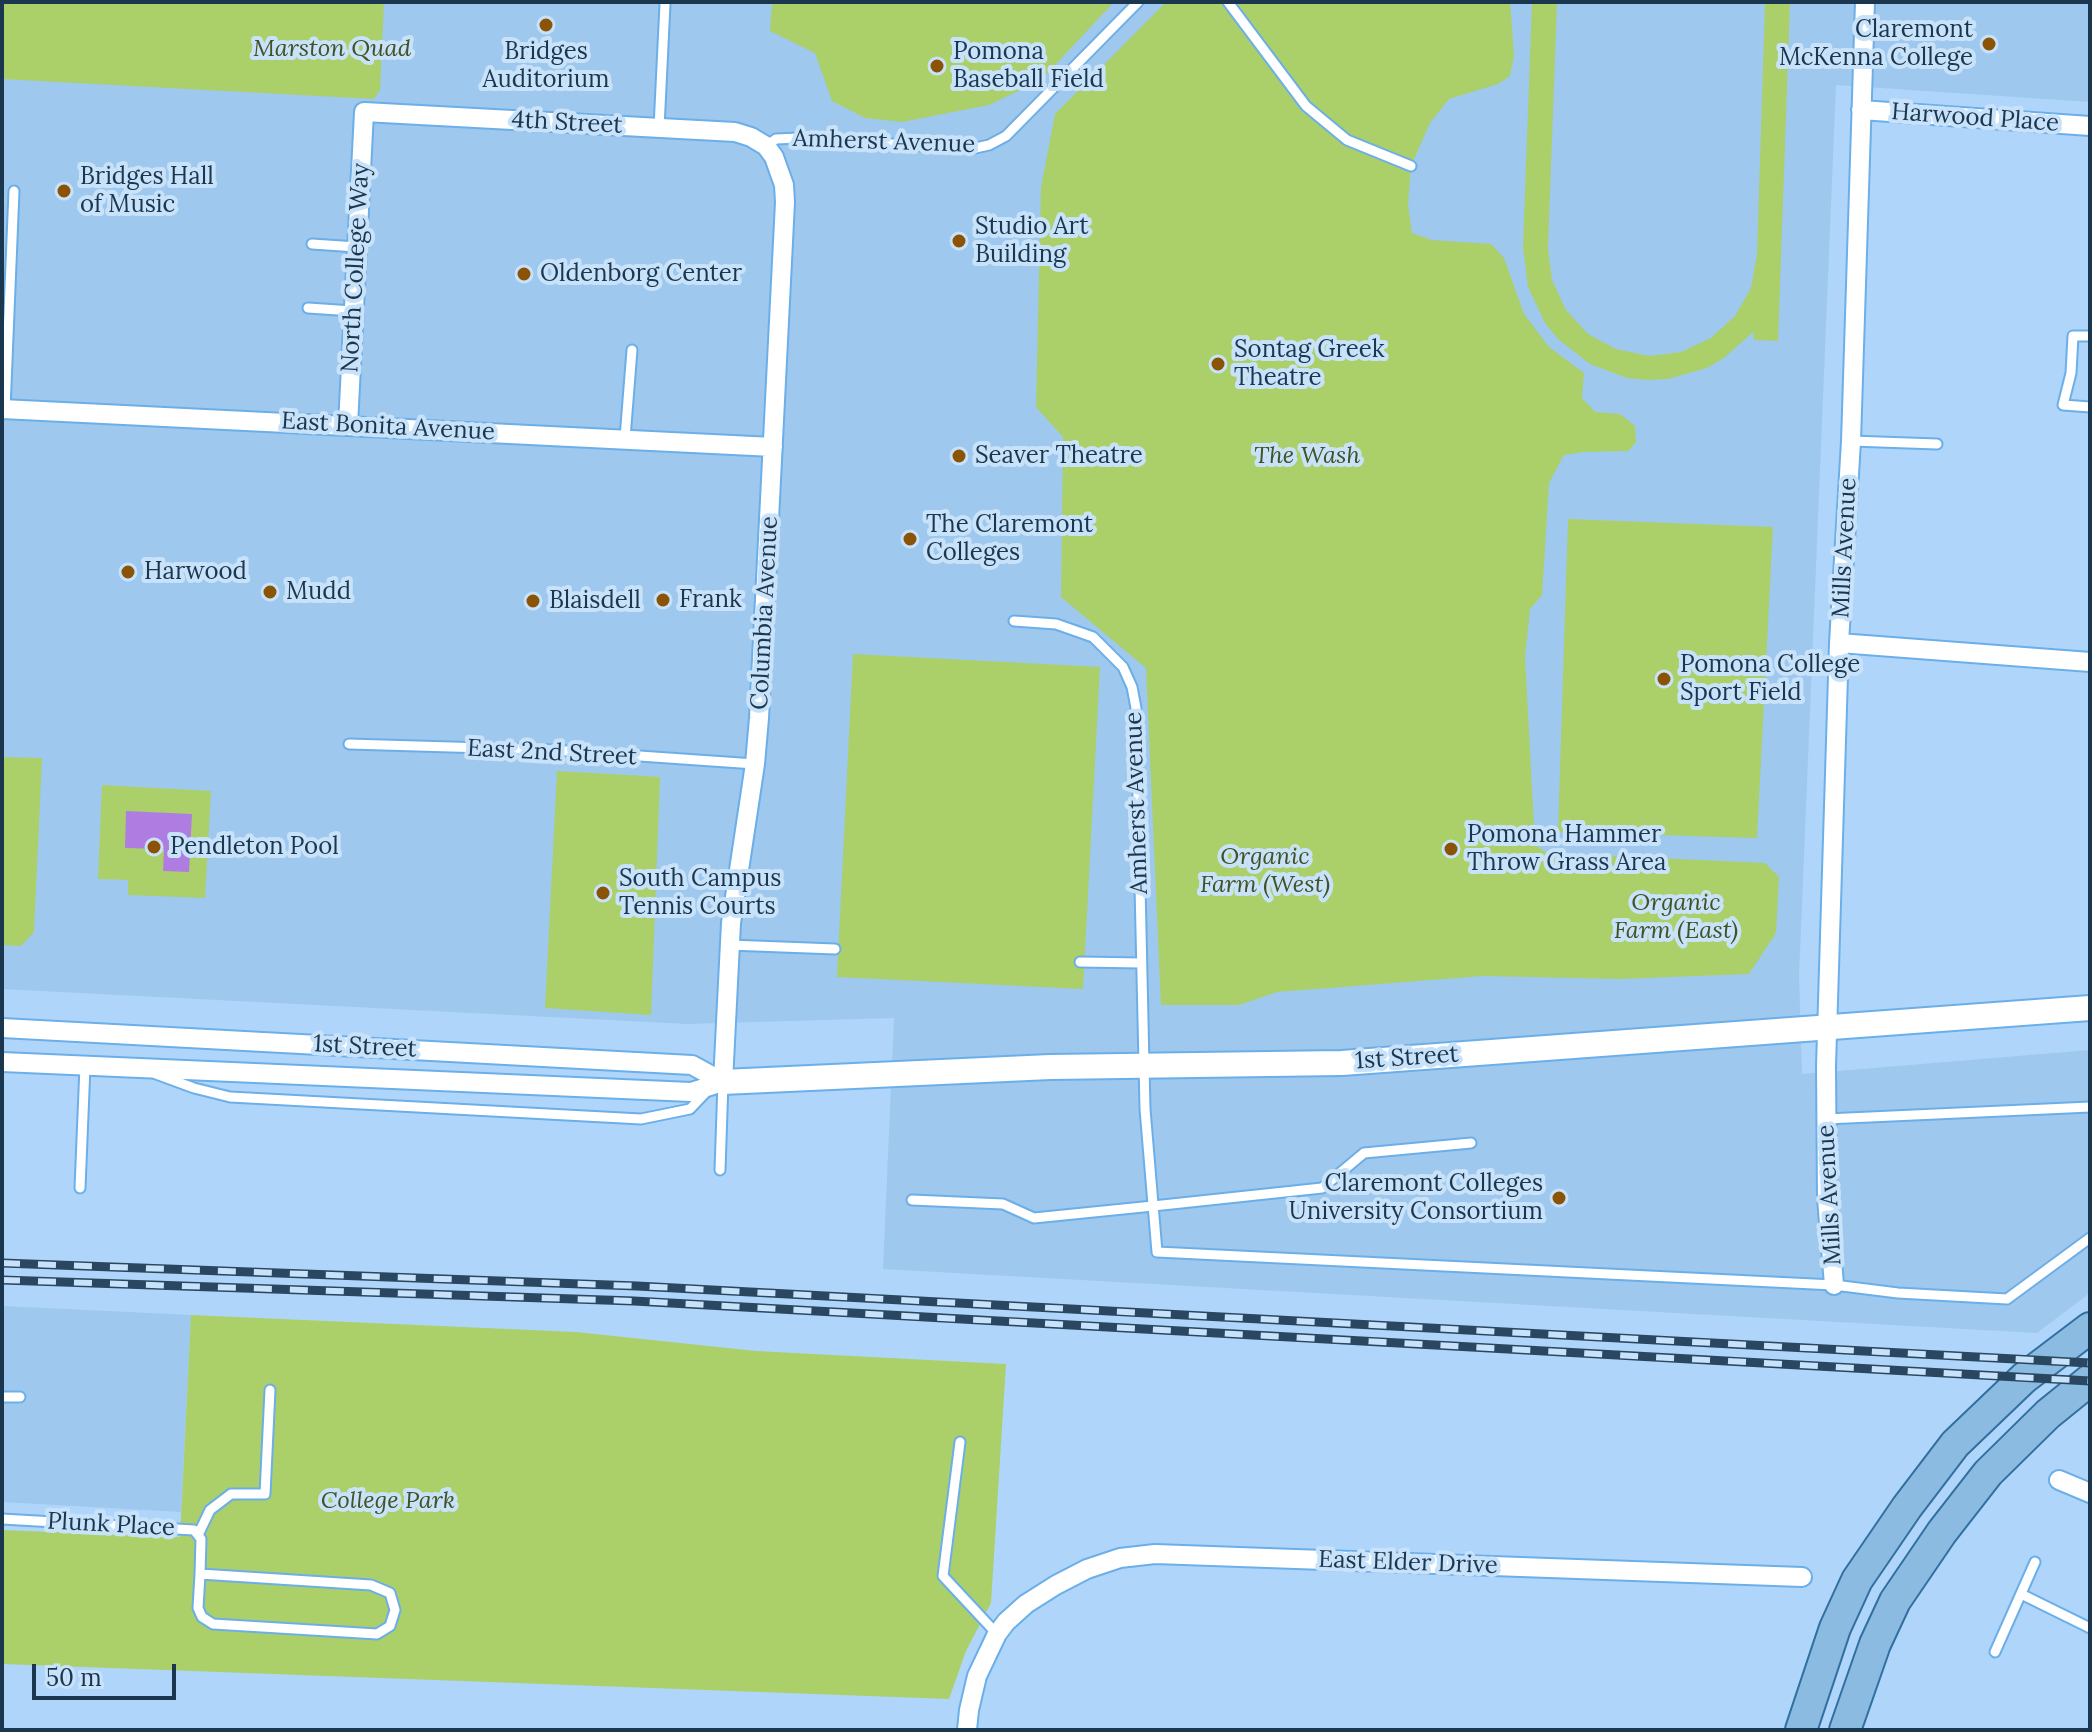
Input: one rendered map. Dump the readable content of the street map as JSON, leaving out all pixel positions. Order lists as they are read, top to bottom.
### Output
{
  "streets": {
    "street": [
      "Harwood Place",
      "4th Street",
      "North College Way",
      "East Bonita Avenue",
      "Mills Avenue",
      "Columbia Avenue",
      "1st Street",
      "East Elder Drive"
    ],
    "lane": ["Amherst Avenue", "East 2nd Street", "Plunk Place"]
  },
  "crossings": [
    ["Harwood Place", "Mills Avenue"],
    ["4th Street", "Amherst Avenue"],
    ["4th Street", "North College Way"],
    ["4th Street", "Columbia Avenue"],
    ["Amherst Avenue", "Mills Avenue"],
    ["Amherst Avenue", "Columbia Avenue"],
    ["Amherst Avenue", "1st Street"],
    ["North College Way", "East Bonita Avenue"],
    ["East Bonita Avenue", "Columbia Avenue"],
    ["Mills Avenue", "1st Street"],
    ["Columbia Avenue", "East 2nd Street"],
    ["Columbia Avenue", "1st Street"]
  ],
  "parks": [
    "Marston Quad",
    "The Wash",
    "Organic Farm (West)",
    "Organic Farm (East)",
    "College Park"
  ],
  "places": [
    "Bridges Auditorium",
    "Claremont McKenna College",
    "Pomona Baseball Field",
    "Bridges Hall of Music",
    "Studio Art Building",
    "Oldenborg Center",
    "Sontag Greek Theatre",
    "Seaver Theatre",
    "The Claremont Colleges",
    "Harwood",
    "Mudd",
    "Frank",
    "Blaisdell",
    "Pomona College Sport Field",
    "Pendleton Pool",
    "Pomona Hammer Throw Grass Area",
    "South Campus Tennis Courts",
    "Claremont Colleges University Consortium"
  ],
  "scale_bar": "50 m"
}
